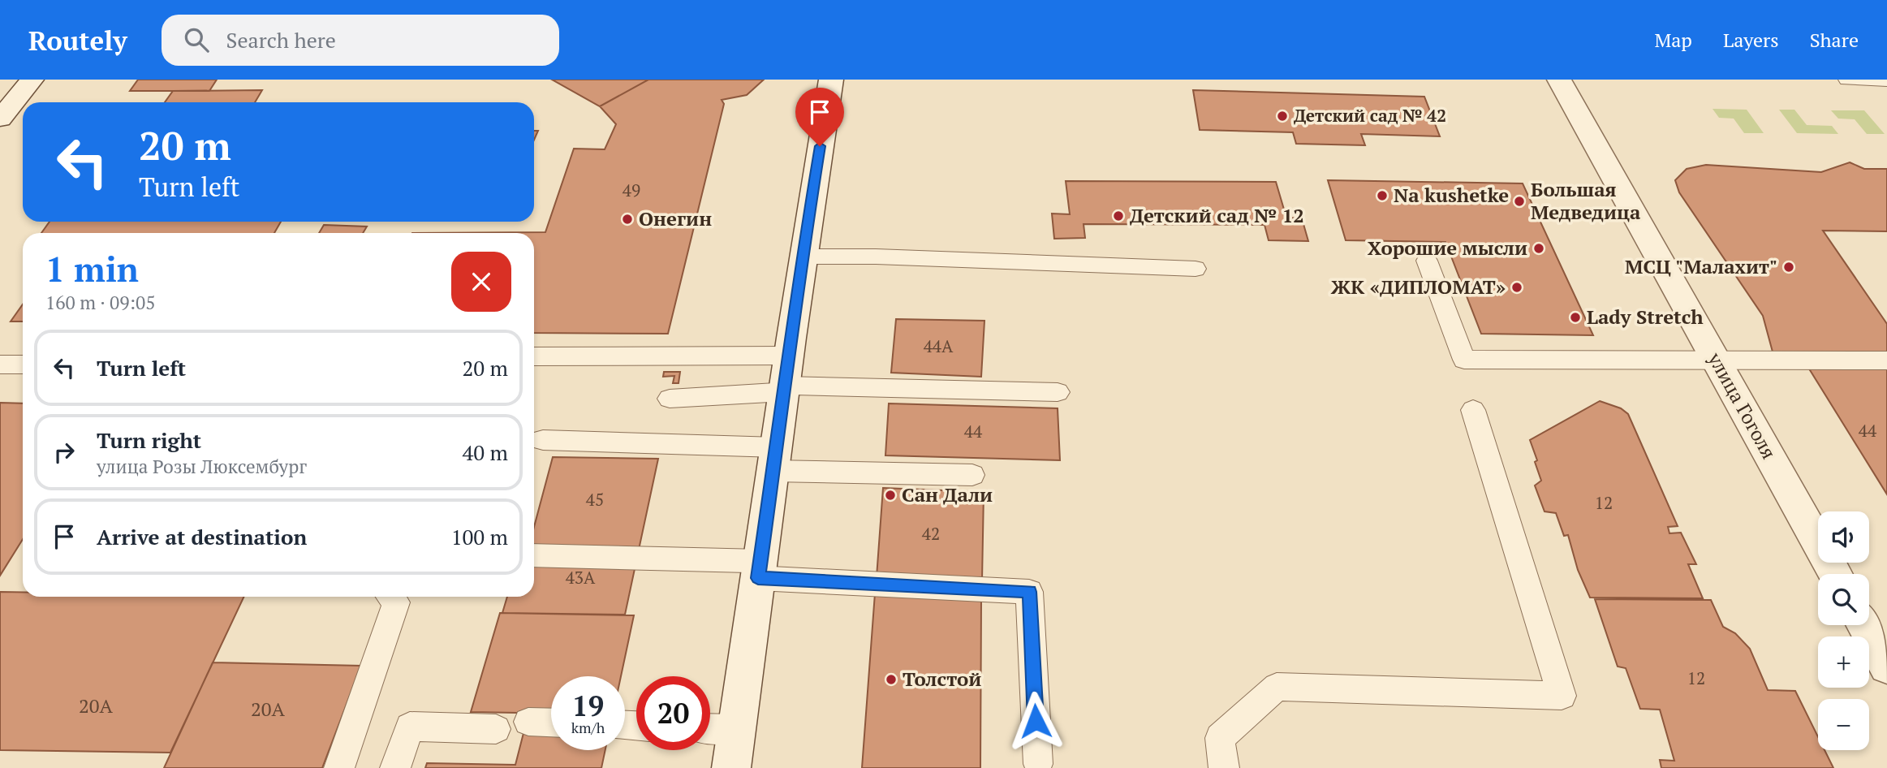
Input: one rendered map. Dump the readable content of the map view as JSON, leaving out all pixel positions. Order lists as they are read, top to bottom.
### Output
{
  "streets": {
    "main road": ["улица Гоголя"]
  },
  "places": [
    "Детский сад № 42",
    "Na kushetke",
    "Большая Медведица",
    "Детский сад № 12",
    "Онегин",
    "Хорошие мысли",
    "МСЦ \"Малахит\"",
    "ЖК «ДИПЛОМАТ»",
    "Lady Stretch",
    "Сан Дали",
    "Толстой"
  ],
  "house_numbers": [
    "49",
    "44А",
    "44",
    "44",
    "45",
    "12",
    "42",
    "43А",
    "12",
    "20А",
    "20А"
  ],
  "page": {
    "header": "Routely",
    "search": "Search here",
    "nav": ["Map", "Layers", "Share"],
    "turn": ["20 m", "Turn left"],
    "heading": ["1 min", "160 m · 09:05"],
    "list": [
      {
        "name": "Turn left",
        "value": "20 m"
      },
      {
        "name": "Turn right",
        "note": "улица Розы Люксембург",
        "value": "40 m"
      },
      {
        "name": "Arrive at destination",
        "value": "100 m"
      }
    ],
    "map_buttons": ["+", "−"],
    "speed": "19 km/h",
    "limit": "20"
  }
}
